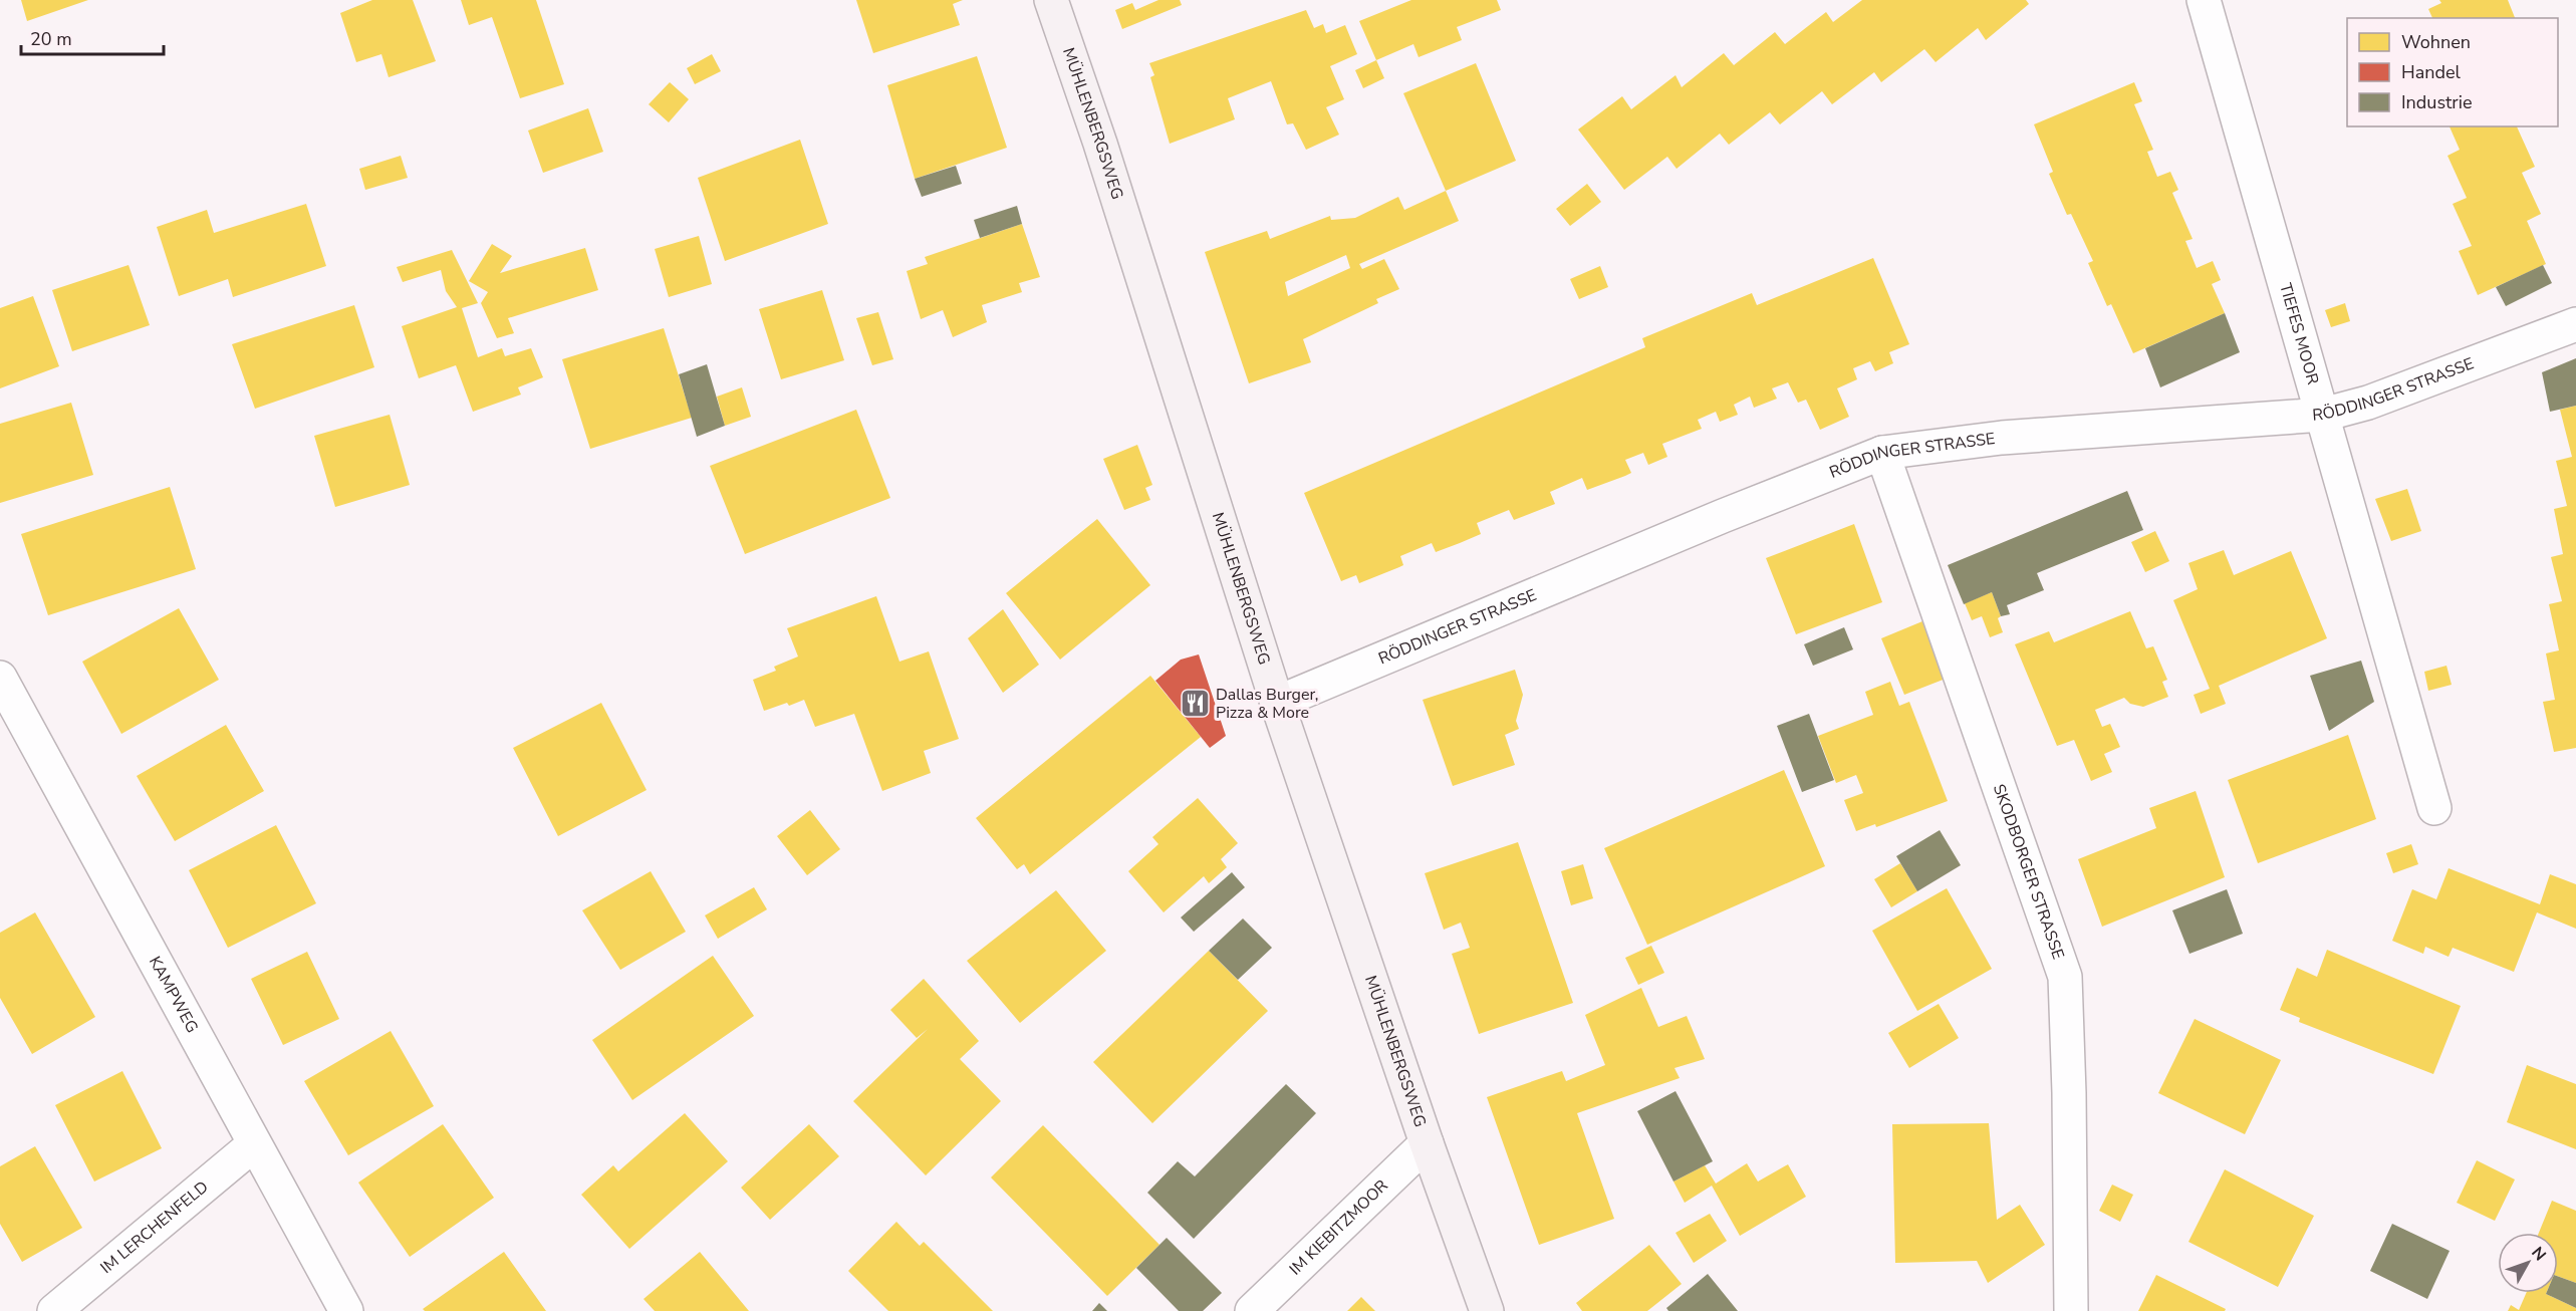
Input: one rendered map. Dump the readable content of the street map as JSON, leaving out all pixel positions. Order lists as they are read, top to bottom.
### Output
{
  "streets": {
    "street": [
      "MÜHLENBERGSWEG",
      "TIEFES MOOR",
      "RÖDDINGER STRASSE",
      "SKODBORGER STRASSE",
      "KAMPWEG",
      "IM KIEBITZMOOR",
      "IM LERCHENFELD"
    ]
  },
  "crossings": [
    ["MÜHLENBERGSWEG", "RÖDDINGER STRASSE"],
    ["MÜHLENBERGSWEG", "IM KIEBITZMOOR"],
    ["TIEFES MOOR", "RÖDDINGER STRASSE"],
    ["RÖDDINGER STRASSE", "SKODBORGER STRASSE"],
    ["KAMPWEG", "IM LERCHENFELD"]
  ],
  "places": {
    "restaurant": ["Dallas Burger, Pizza & More"]
  },
  "legend": ["Wohnen", "Handel", "Industrie"],
  "scale_bar": "20 m",
  "north": "top right"
}
